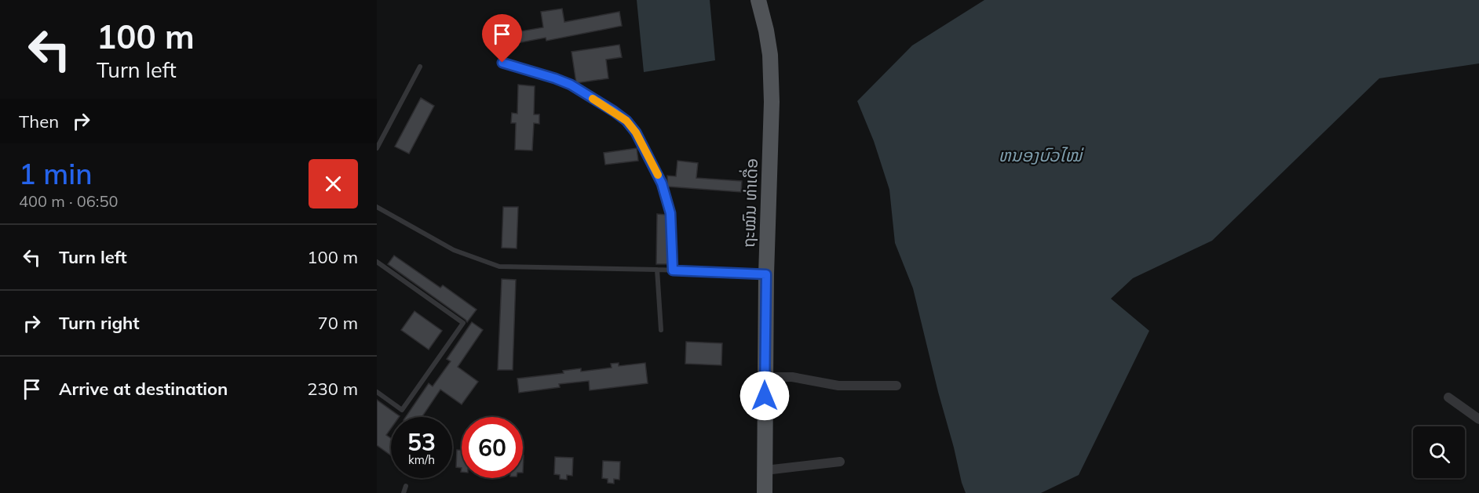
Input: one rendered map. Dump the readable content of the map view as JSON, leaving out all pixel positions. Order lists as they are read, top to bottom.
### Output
{
  "streets": {
    "main road": ["ຖະໝົນ ທ່າເດື່ອ"]
  },
  "water": ["ຫນອງບົວໄໝ່"],
  "page": {
    "turn": ["100 m", "Turn left"],
    "then": "Then",
    "heading": ["1 min", "400 m · 06:50"],
    "list": [
      {
        "name": "Turn left",
        "value": "100 m"
      },
      {
        "name": "Turn right",
        "value": "70 m"
      },
      {
        "name": "Arrive at destination",
        "value": "230 m"
      }
    ],
    "speed": "53 km/h",
    "limit": "60"
  }
}
